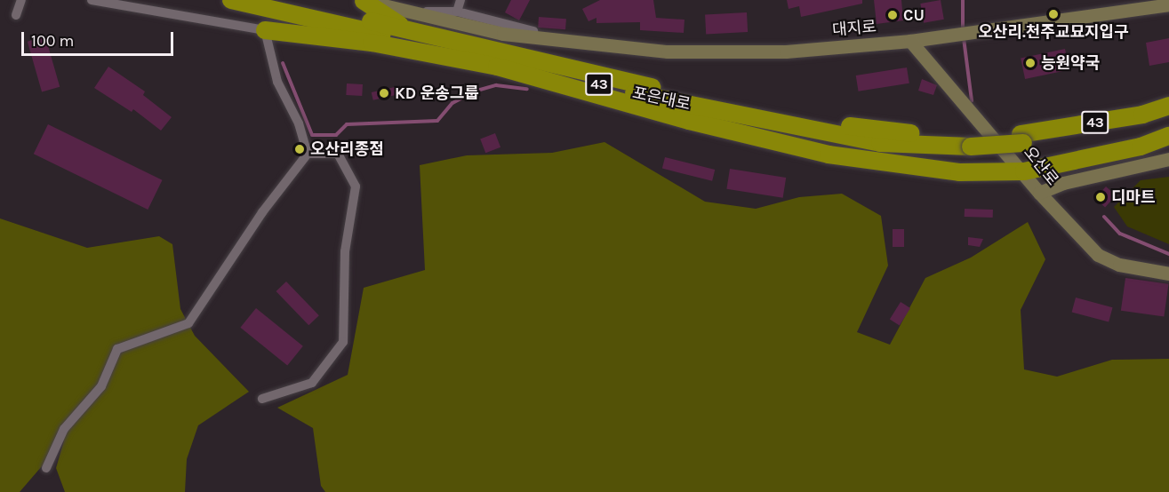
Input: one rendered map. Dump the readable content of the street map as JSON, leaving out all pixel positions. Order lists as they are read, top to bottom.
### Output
{
  "streets": {
    "highway": ["43", "포은대로"],
    "main road": ["대지로", "오산로"]
  },
  "crossings": [
    ["대지로", "오산로"],
    ["43", "포은대로"]
  ],
  "places": [
    "오산리.천주교묘지입구",
    "CU",
    "능원약국",
    "KD 운송그룹",
    "오산리종점",
    "디마트"
  ],
  "scale_bar": "100 m"
}
